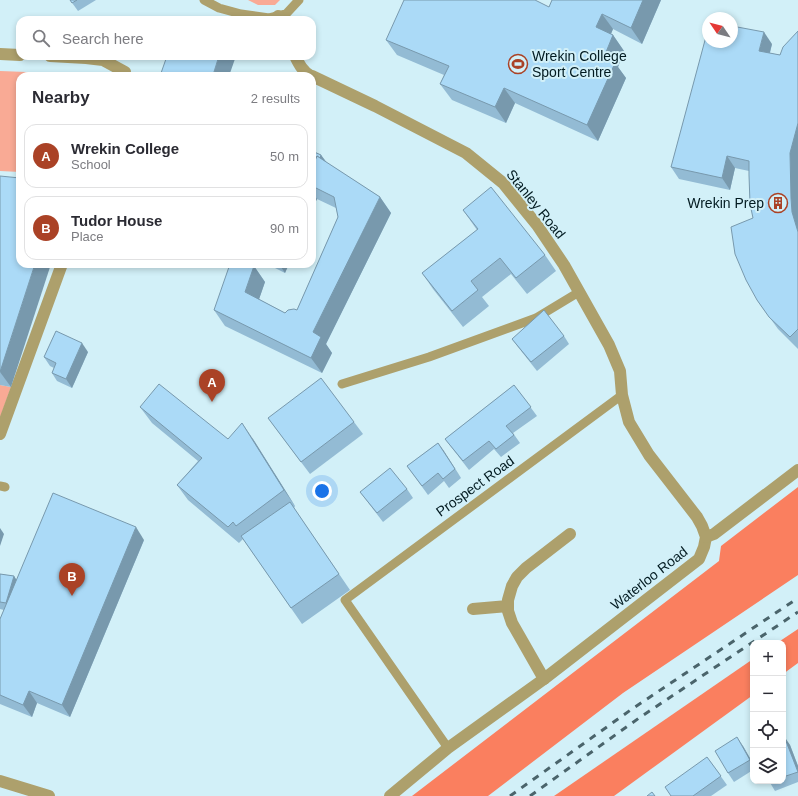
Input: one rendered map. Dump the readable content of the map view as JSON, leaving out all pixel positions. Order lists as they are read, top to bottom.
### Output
{
  "streets": {
    "street": ["Stanley Road", "Waterloo Road"],
    "lane": ["Prospect Road"]
  },
  "crossings": [
    ["Stanley Road", "Prospect Road"],
    ["Prospect Road", "Waterloo Road"]
  ],
  "places": {
    "sports": ["Wrekin College Sport Centre"],
    "building": ["Wrekin Prep"]
  },
  "north": "top left",
  "page": {
    "search": "Search here",
    "heading": ["Nearby", "2 results"],
    "list": [
      {
        "mark": "A",
        "name": "Wrekin College",
        "note": "School",
        "value": "50 m"
      },
      {
        "mark": "B",
        "name": "Tudor House",
        "note": "Place",
        "value": "90 m"
      }
    ],
    "pins": ["A", "B"],
    "map_buttons": ["+", "−"]
  }
}
